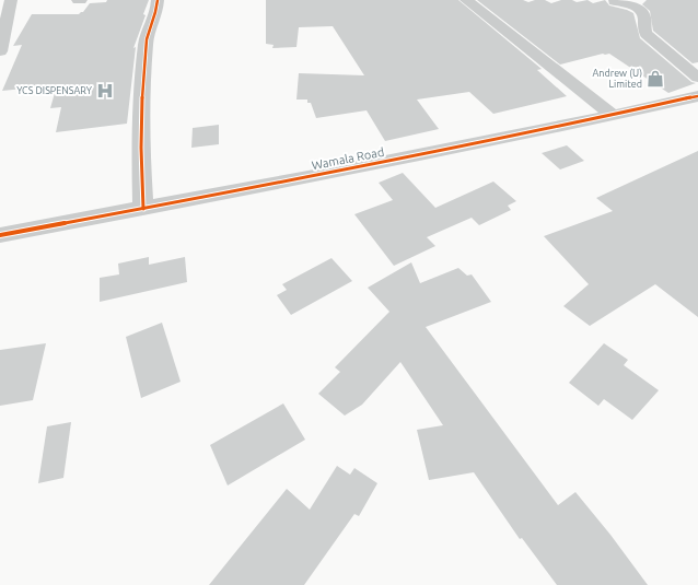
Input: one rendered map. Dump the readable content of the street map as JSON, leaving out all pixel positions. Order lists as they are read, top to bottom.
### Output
{
  "streets": {
    "street": ["Wamala Road"]
  },
  "places": {
    "shop": ["Andrew (U) Limited"],
    "hospital": ["YCS DISPENSARY"]
  }
}
